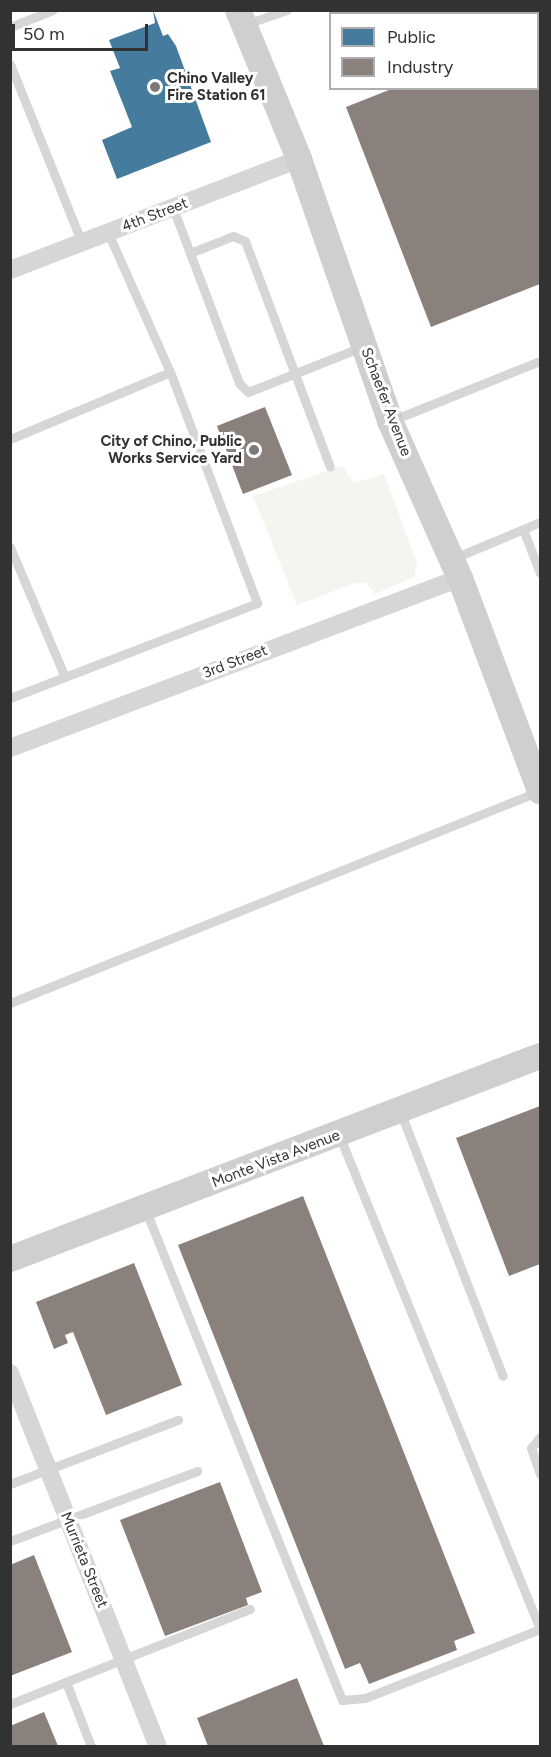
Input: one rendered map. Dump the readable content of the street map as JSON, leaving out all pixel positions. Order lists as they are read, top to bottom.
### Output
{
  "streets": {
    "street": [
      "4th Street",
      "Schaefer Avenue",
      "3rd Street",
      "Monte Vista Avenue",
      "Murrieta Street"
    ]
  },
  "crossings": [
    ["4th Street", "Schaefer Avenue"],
    ["Schaefer Avenue", "3rd Street"]
  ],
  "places": ["Chino Valley Fire Station 61", "City of Chino, Public Works Service Yard"],
  "legend": ["Public", "Industry"],
  "scale_bar": "50 m"
}
